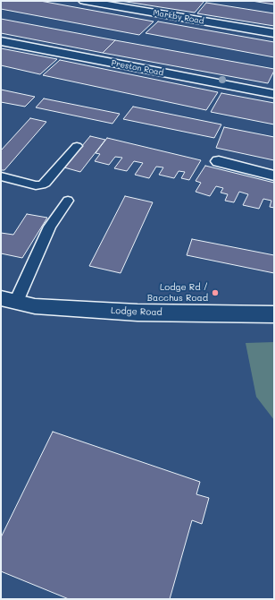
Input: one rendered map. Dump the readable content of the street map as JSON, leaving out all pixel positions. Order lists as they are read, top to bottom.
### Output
{
  "streets": {
    "street": ["Markby Road", "Preston Road", "Lodge Road"]
  },
  "places": ["Lodge Rd / Bacchus Road"]
}
